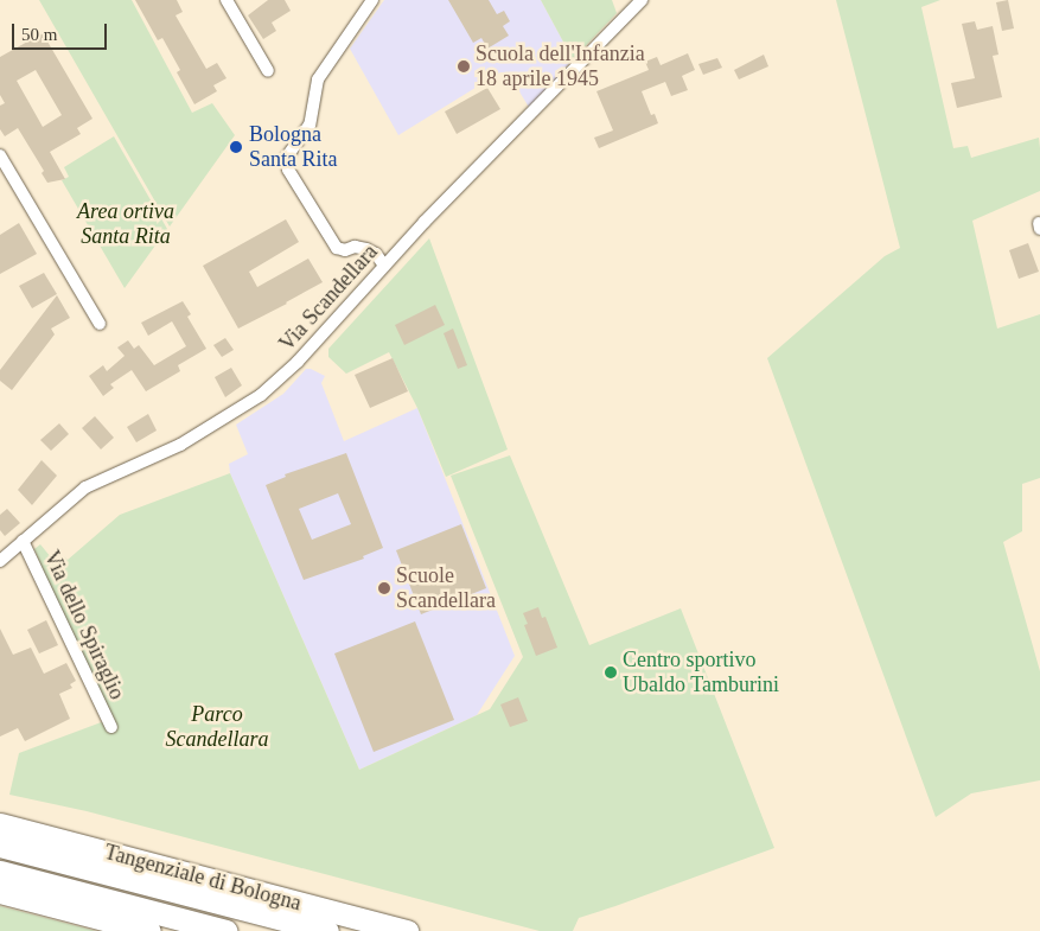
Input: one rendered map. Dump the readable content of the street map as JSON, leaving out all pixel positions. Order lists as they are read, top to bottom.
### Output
{
  "streets": {
    "highway": ["Tangenziale di Bologna"],
    "street": ["Via Scandellara", "Via dello Spiraglio"]
  },
  "crossings": [
    ["Via Scandellara", "Via dello Spiraglio"]
  ],
  "parks": ["Area ortiva Santa Rita", "Parco Scandellara"],
  "places": [
    "Scuola dell'Infanzia 18 aprile 1945",
    "Bologna Santa Rita",
    "Scuole Scandellara",
    "Centro sportivo Ubaldo Tamburini"
  ],
  "scale_bar": "50 m"
}
